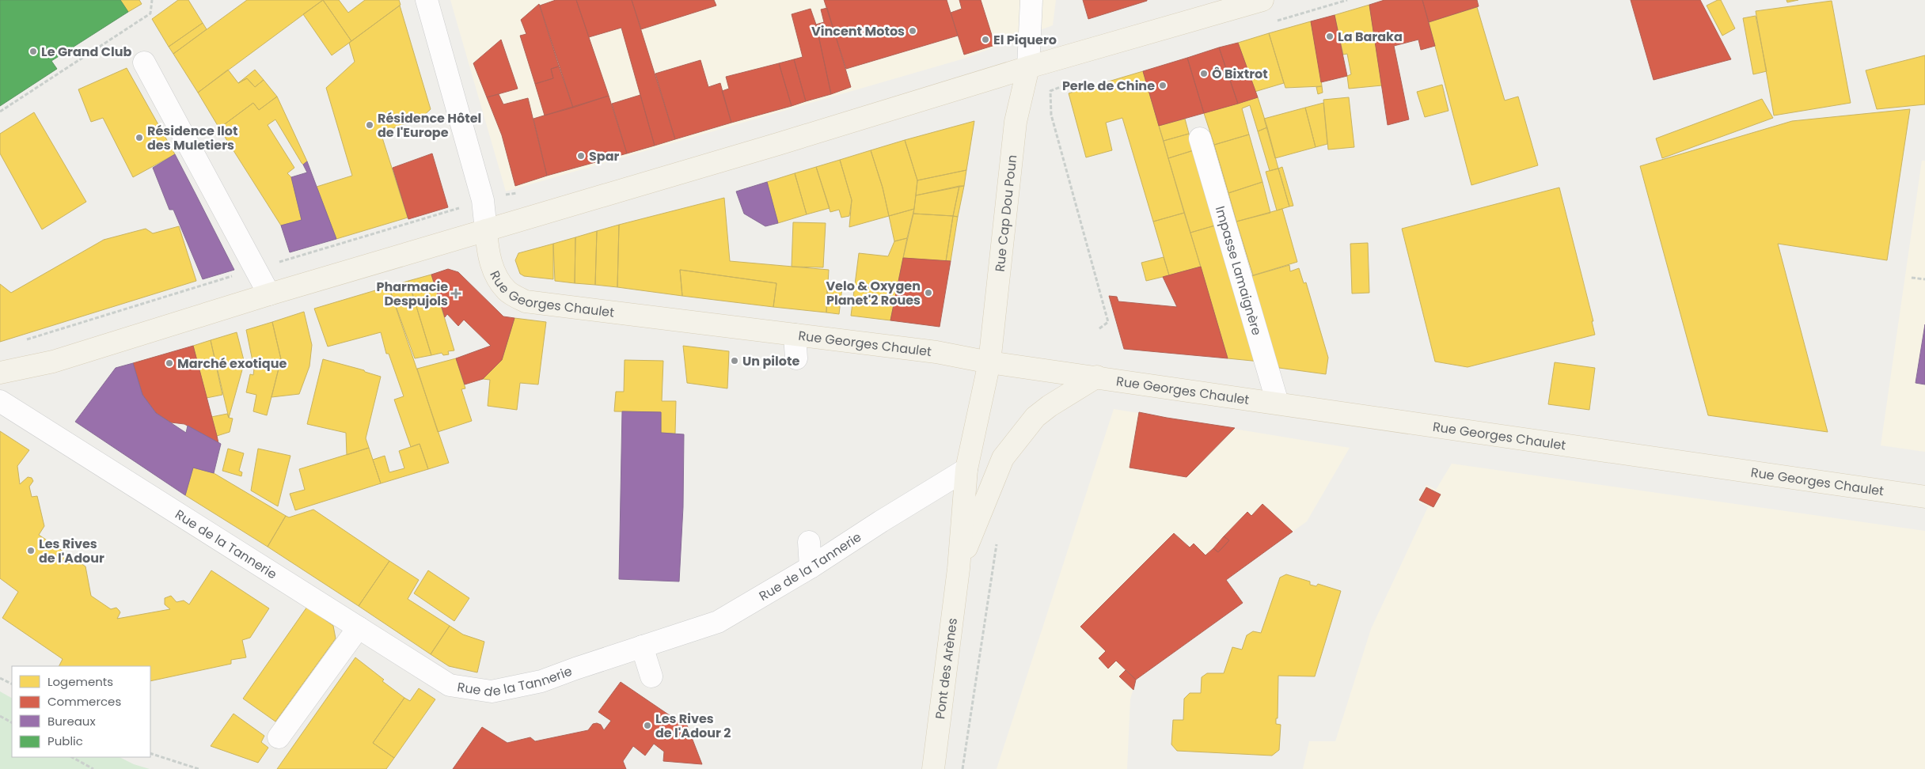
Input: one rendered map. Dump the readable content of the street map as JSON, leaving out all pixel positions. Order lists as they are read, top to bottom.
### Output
{
  "streets": {
    "main road": ["Rue Cap Dou Poun", "Rue Georges Chaulet", "Pont des Arènes"],
    "street": ["Impasse Lamaignère", "Rue de la Tannerie"]
  },
  "crossings": [
    ["Rue Cap Dou Poun", "Rue Georges Chaulet"],
    ["Rue Cap Dou Poun", "Rue de la Tannerie"],
    ["Rue Cap Dou Poun", "Pont des Arènes"],
    ["Impasse Lamaignère", "Rue Georges Chaulet"]
  ],
  "places": {
    "other": [
      "Vincent Motos",
      "La Baraka",
      "El Piquero",
      "Le Grand Club",
      "Ô Bixtrot",
      "Perle de Chine",
      "Résidence Hôtel de l'Europe",
      "Résidence Ilot des Muletiers",
      "Spar",
      "Velo & Oxygen Planet'2 Roues",
      "Un pilote",
      "Marché exotique",
      "Les Rives de l'Adour",
      "Les Rives de l'Adour 2"
    ],
    "health": ["Pharmacie Despujols"]
  },
  "legend": [
    "Logements",
    "Commerces",
    "Bureaux",
    "Public"
  ]
}
